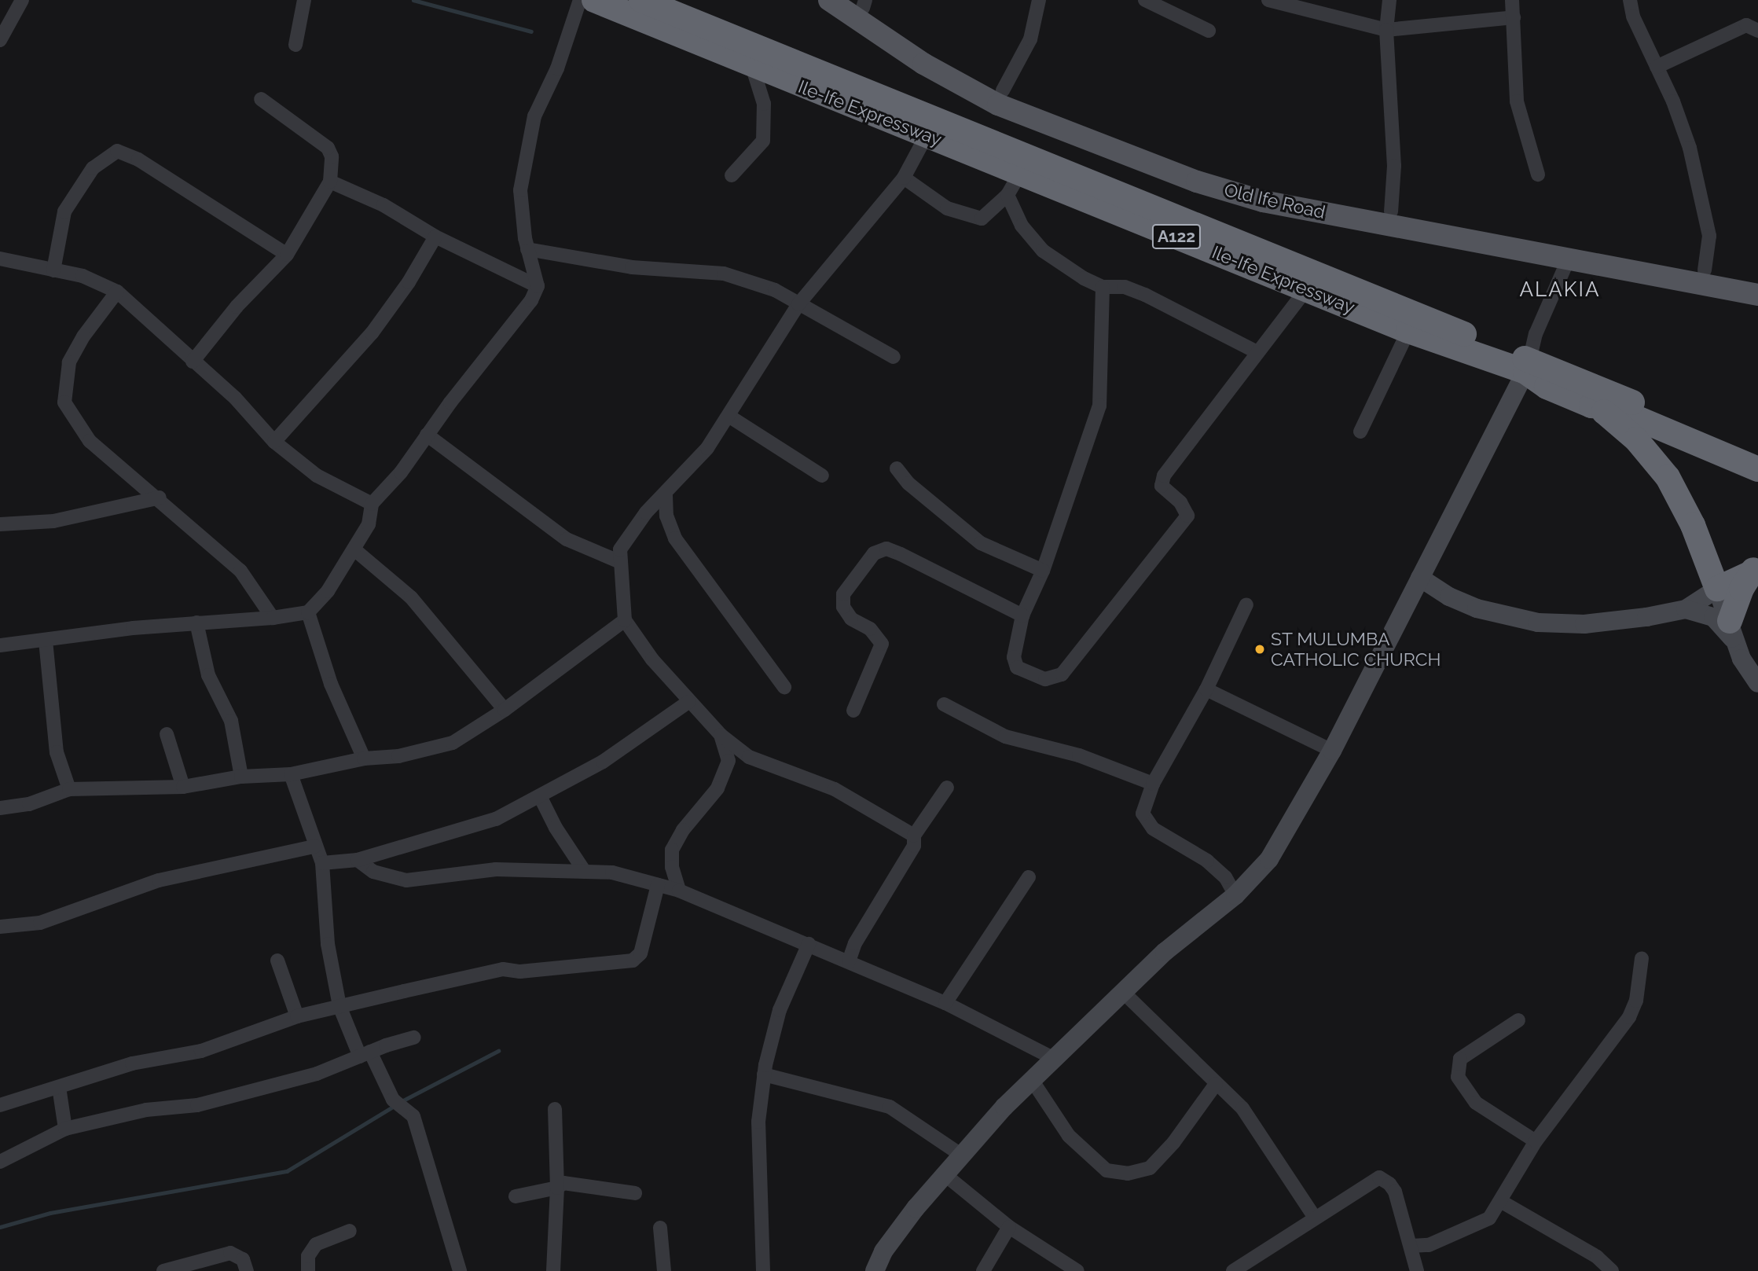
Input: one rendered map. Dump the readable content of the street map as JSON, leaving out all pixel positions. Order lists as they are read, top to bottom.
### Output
{
  "streets": {
    "highway": ["Ile-Ife Expressway", "A122"],
    "main road": ["Old Ife Road"]
  },
  "districts": ["ALAKIA"],
  "places": ["ST MULUMBA CATHOLIC CHURCH"]
}
